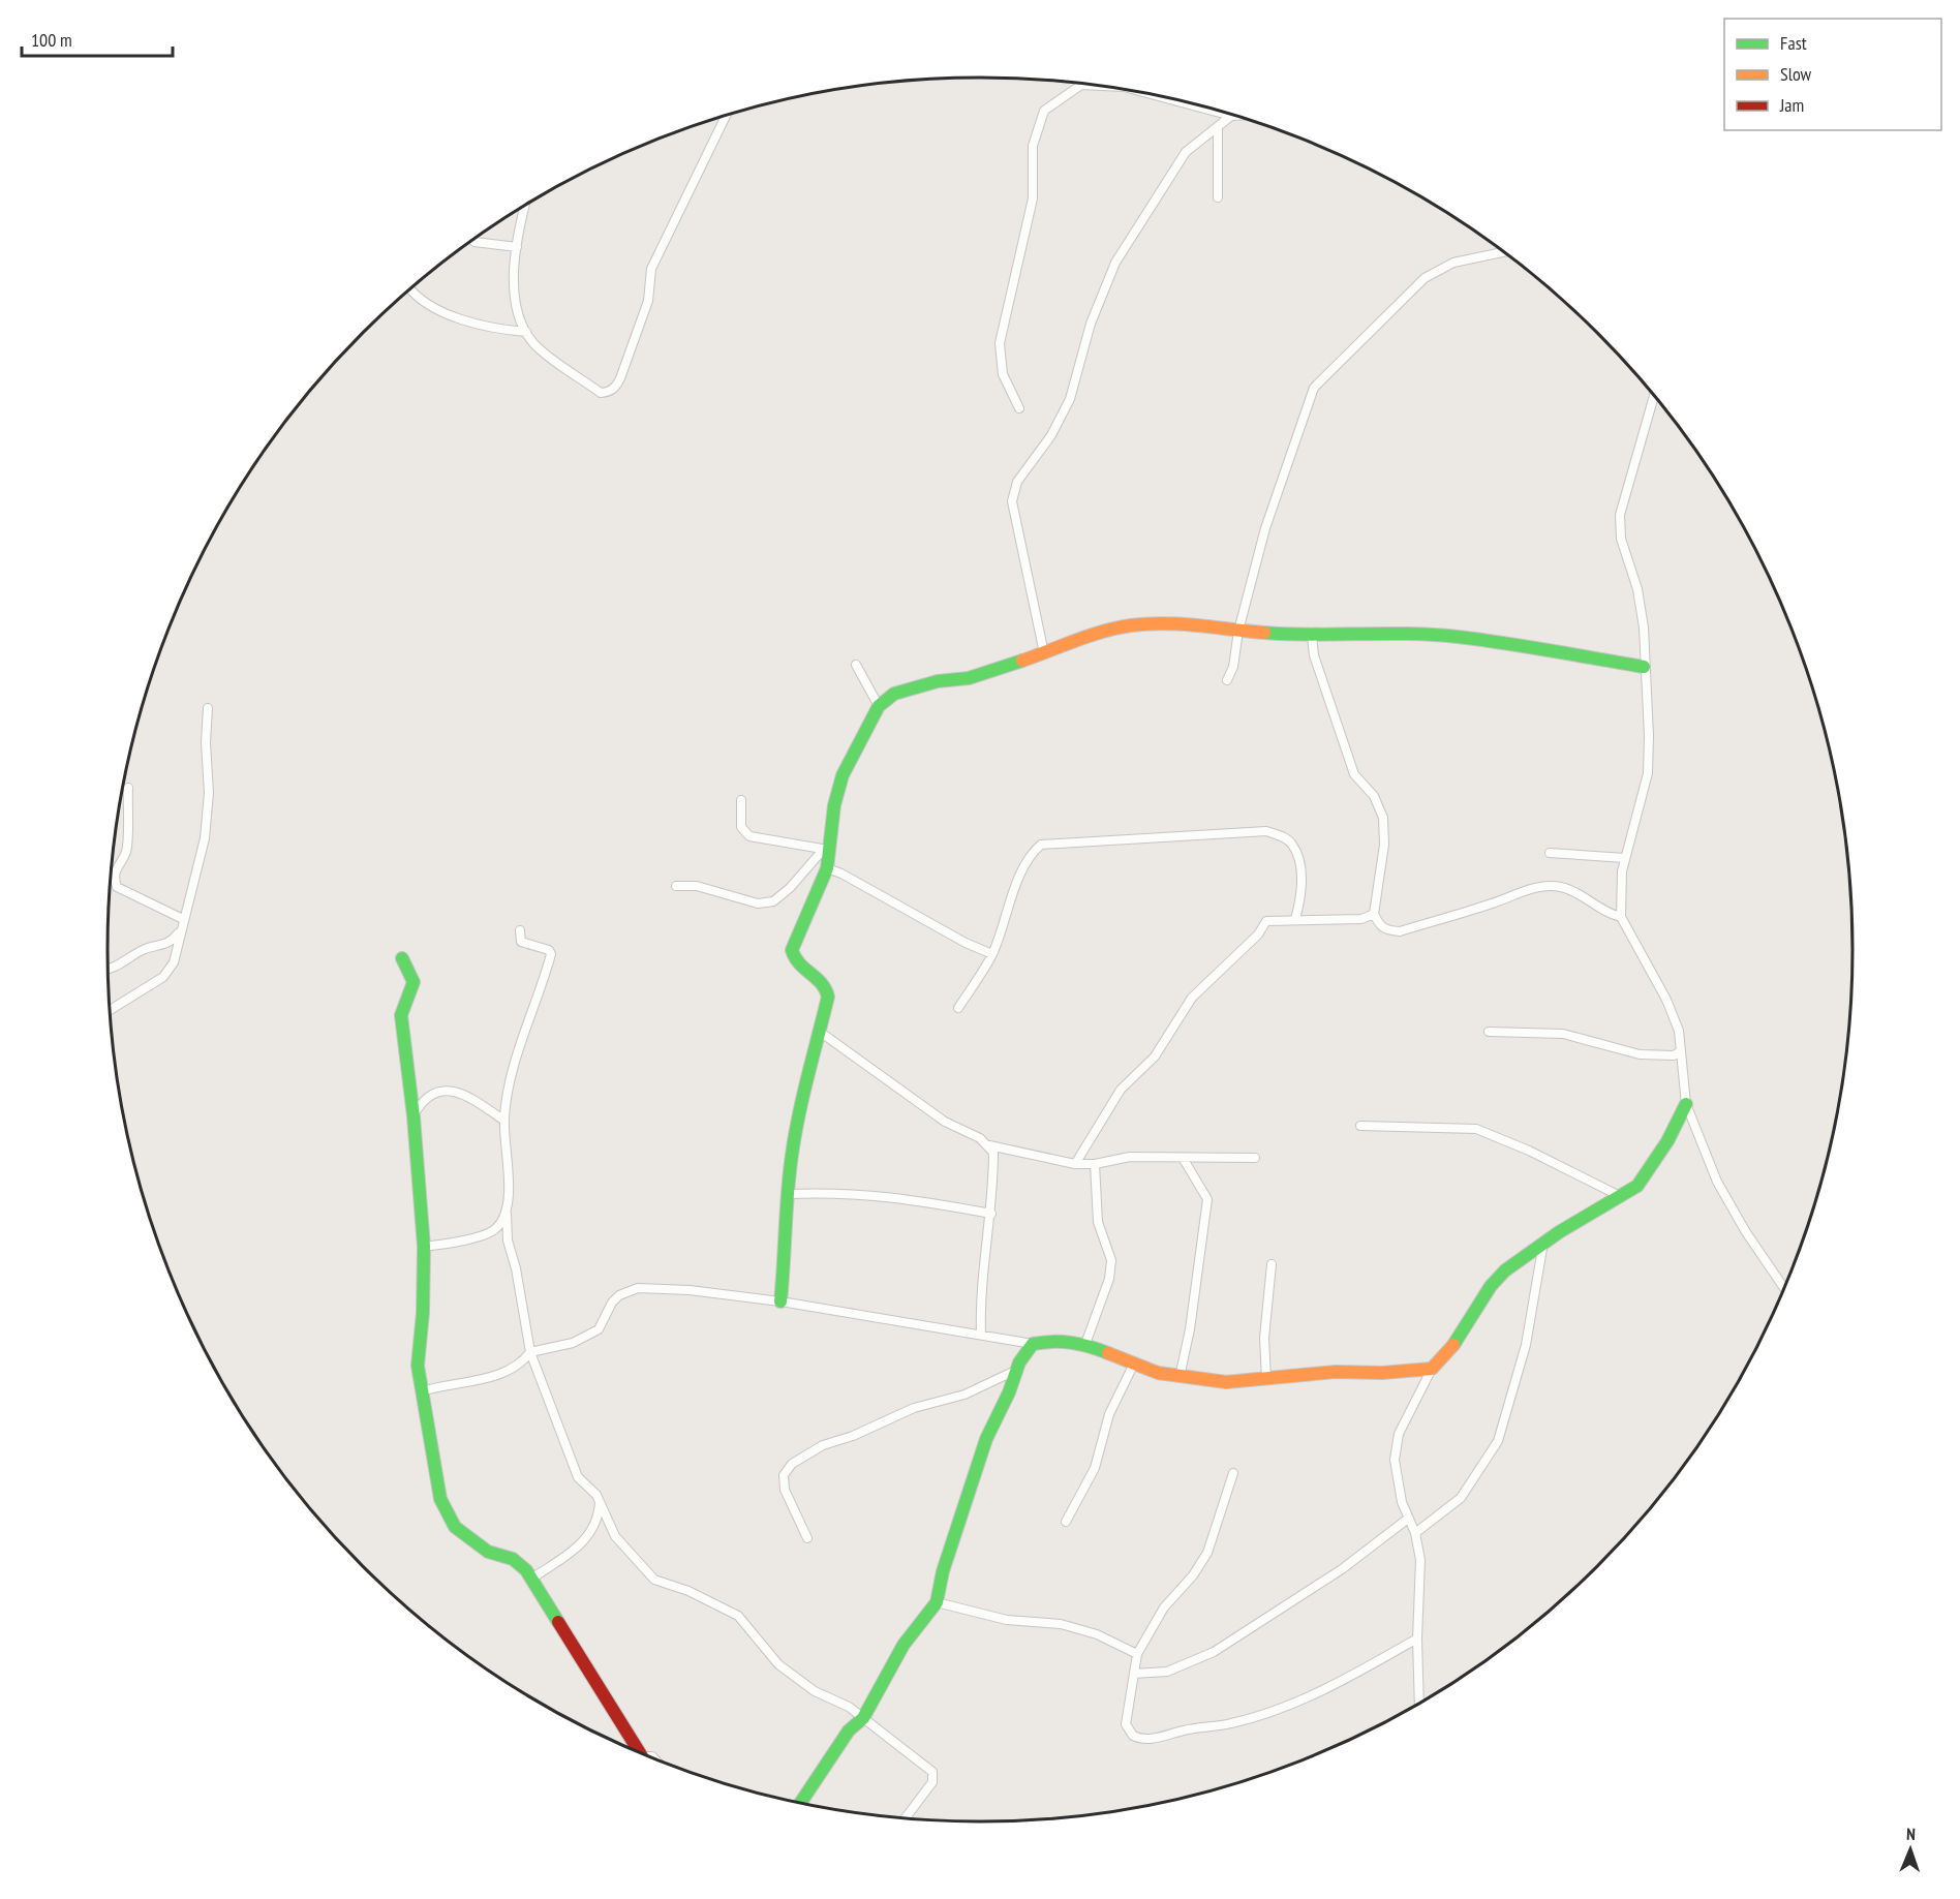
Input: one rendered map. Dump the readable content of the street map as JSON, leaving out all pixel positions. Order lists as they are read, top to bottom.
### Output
{
  "legend": ["Fast", "Slow", "Jam"],
  "scale_bar": "100 m",
  "north": "top"
}
